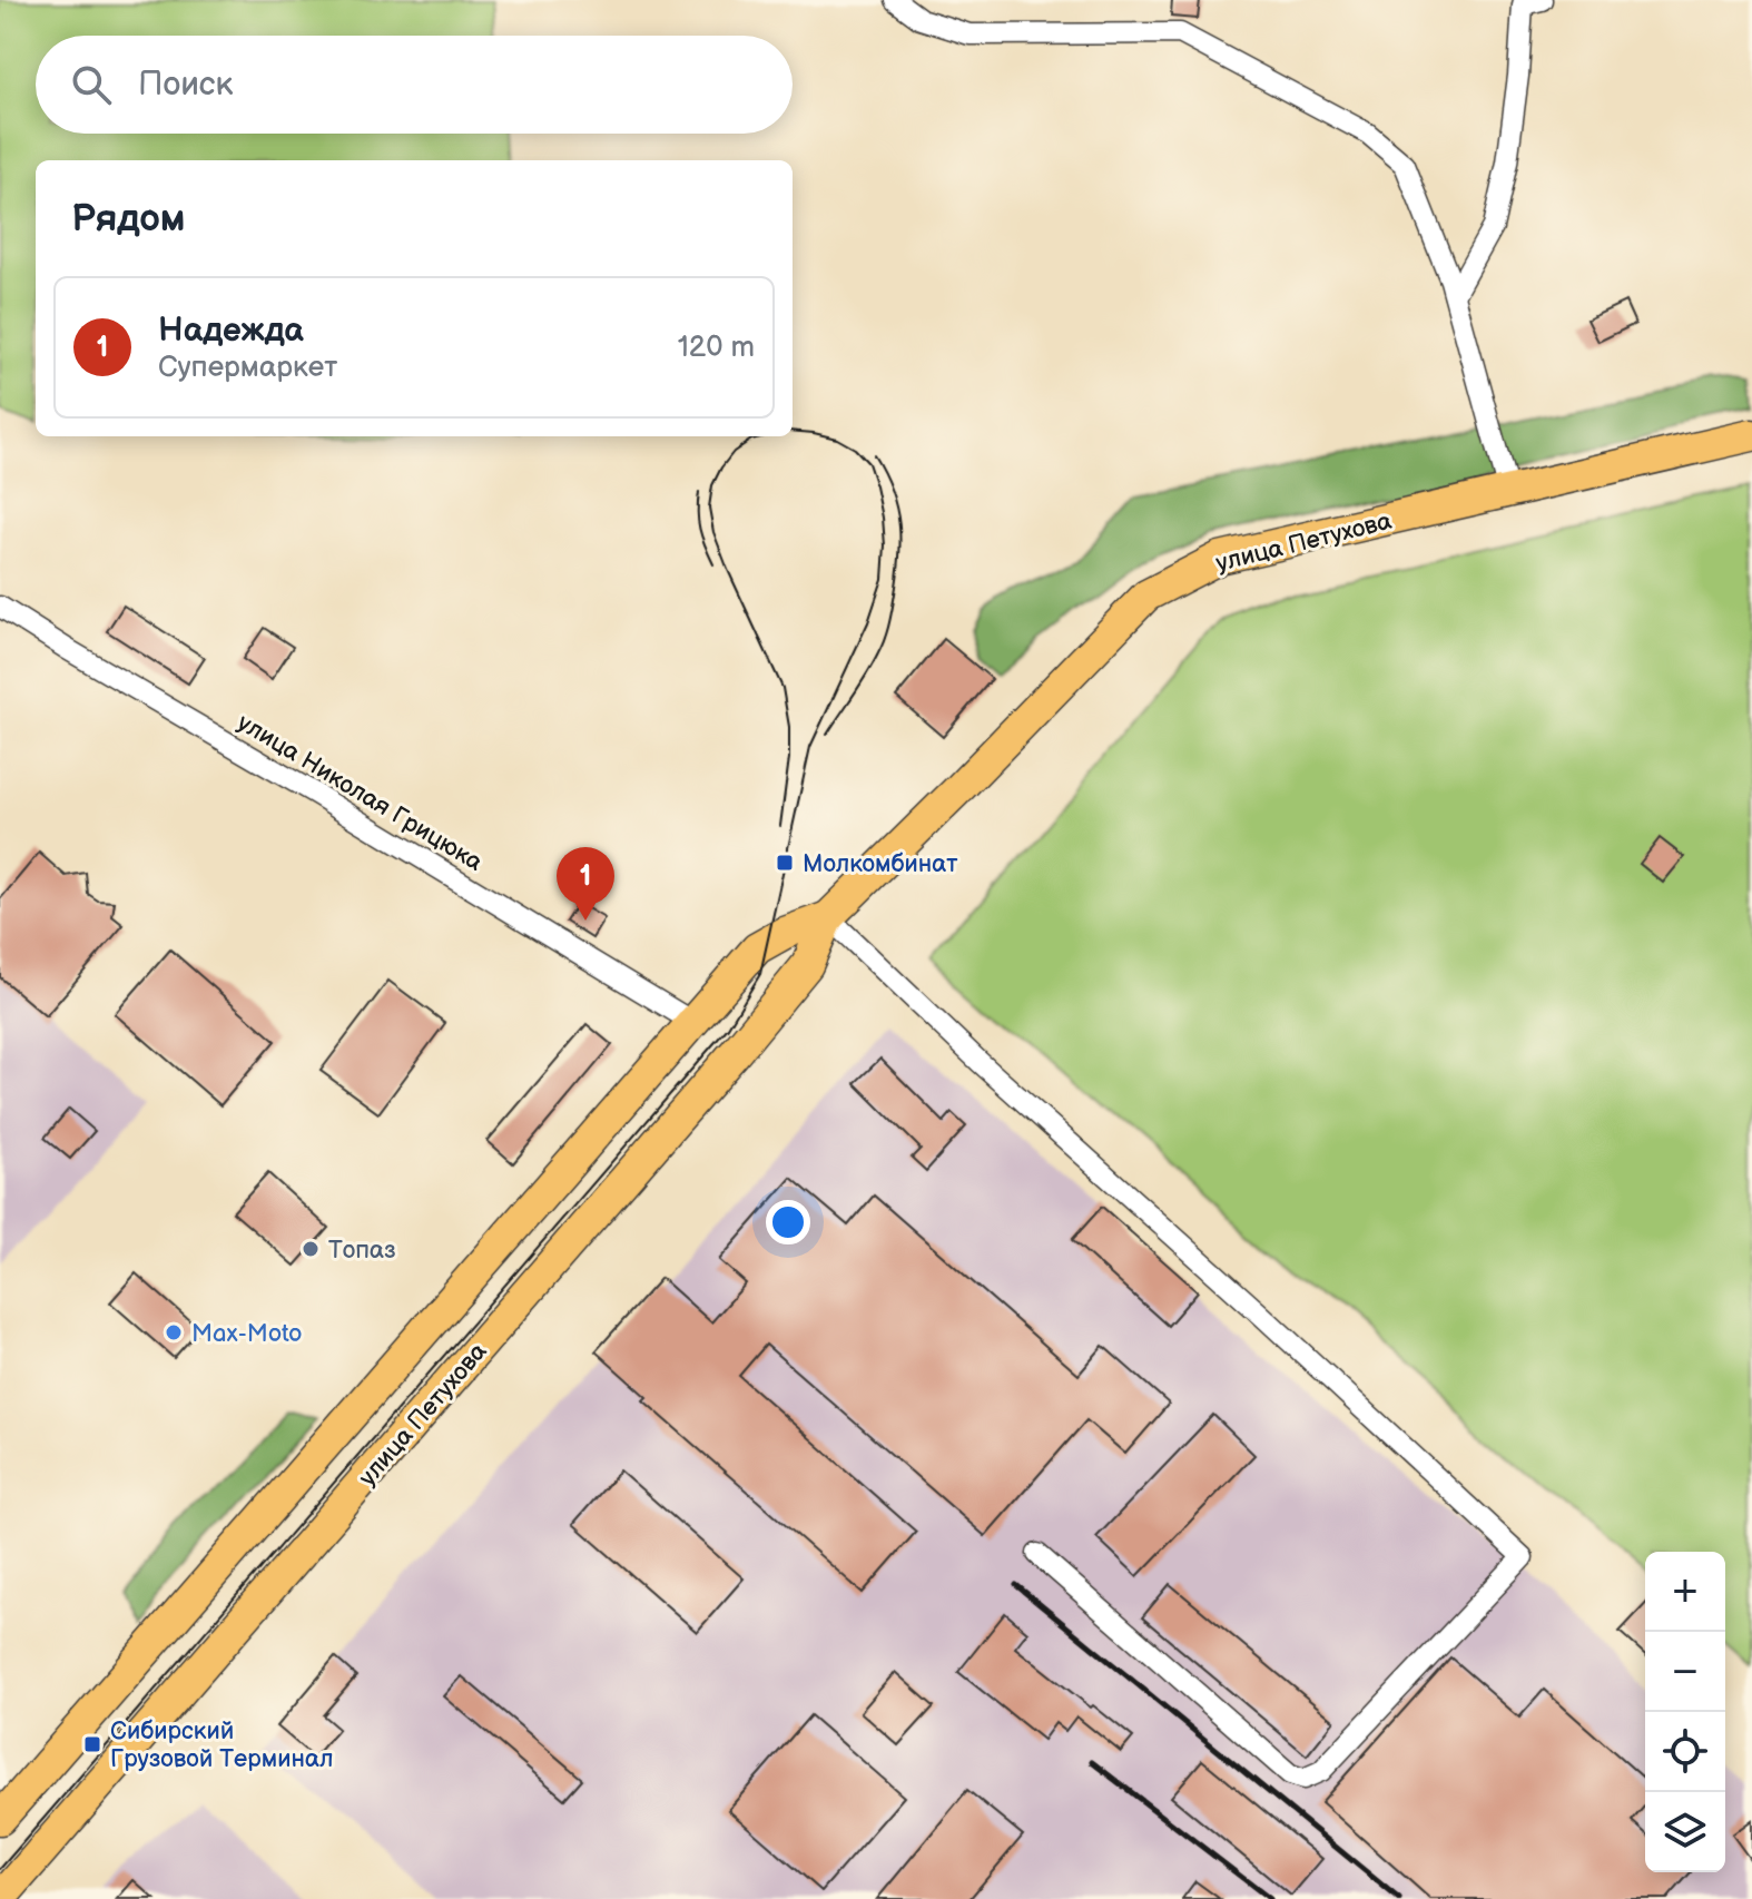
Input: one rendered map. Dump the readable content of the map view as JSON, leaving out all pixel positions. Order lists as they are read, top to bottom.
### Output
{
  "streets": {
    "highway": ["улица Петухова"],
    "street": ["улица Николая Грицюка"]
  },
  "crossings": [
    ["улица Петухова", "улица Николая Грицюка"]
  ],
  "places": {
    "transit": ["Молкомбинат", "Сибирский Грузовой Терминал"],
    "other": ["Топаз", "Max-Moto"]
  },
  "page": {
    "search": "Поиск",
    "heading": "Рядом",
    "list": [
      {
        "mark": "1",
        "name": "Надежда",
        "note": "Супермаркет",
        "value": "120 m"
      }
    ],
    "pins": "1",
    "map_buttons": ["+", "−"]
  }
}
